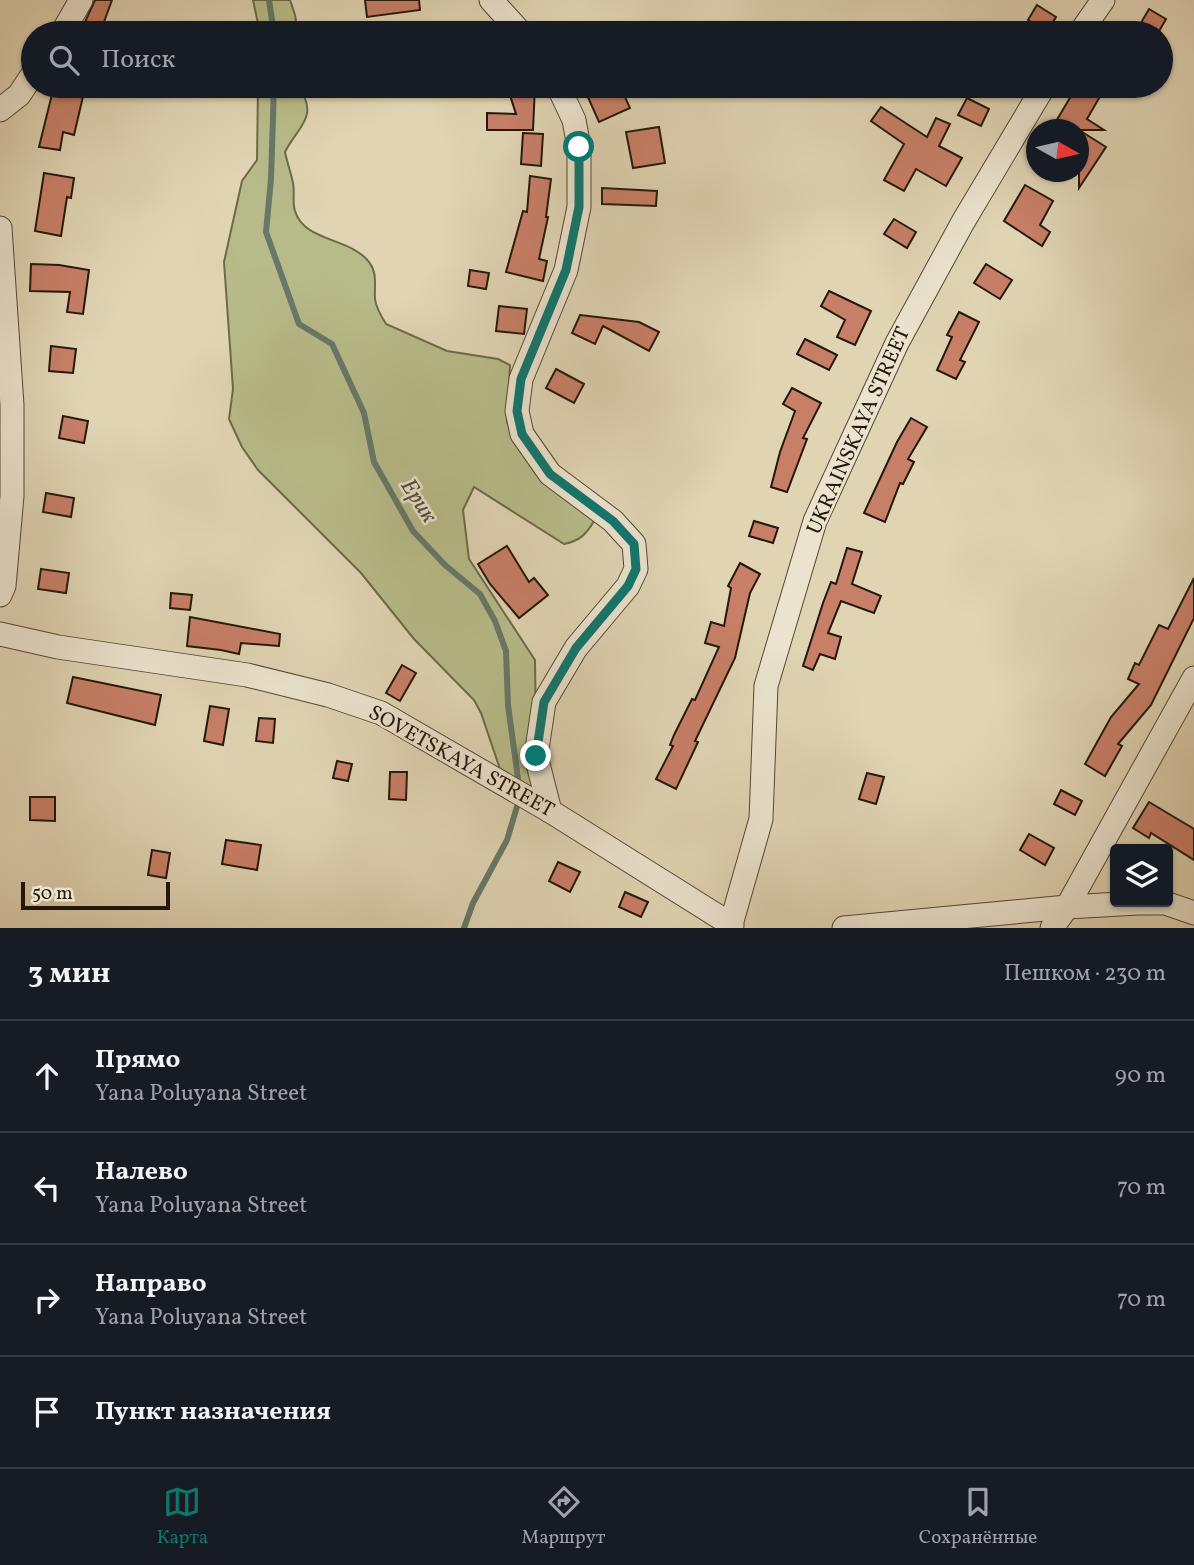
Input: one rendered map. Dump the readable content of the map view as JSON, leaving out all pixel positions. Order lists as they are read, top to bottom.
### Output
{
  "streets": {
    "street": ["UKRAINSKAYA STREET", "SOVETSKAYA STREET"]
  },
  "crossings": [
    ["UKRAINSKAYA STREET", "SOVETSKAYA STREET"]
  ],
  "water": ["Ерик"],
  "scale_bar": "50 m",
  "north": "right",
  "page": {
    "search": "Поиск",
    "scale": "50 m",
    "heading": ["3 мин", "Пешком · 230 m"],
    "list": [
      ["Прямо", "Yana Poluyana Street", "90 m"],
      ["Налево", "Yana Poluyana Street", "70 m"],
      ["Направо", "Yana Poluyana Street", "70 m"],
      "Пункт назначения"
    ],
    "nav": ["Карта", "Маршрут", "Сохранённые"]
  }
}
